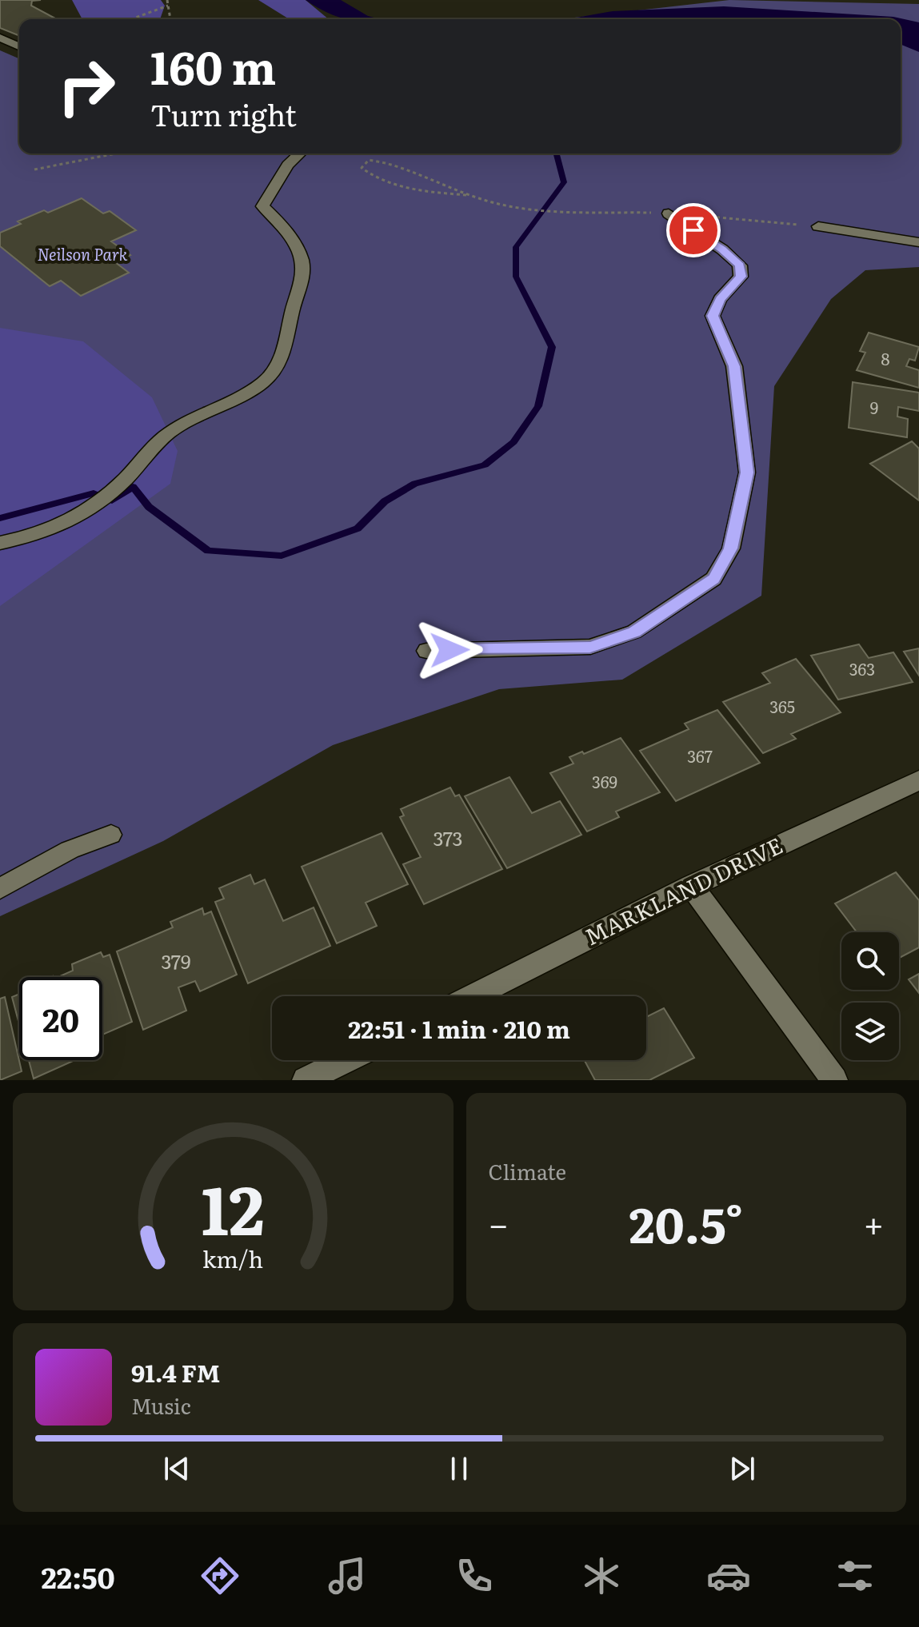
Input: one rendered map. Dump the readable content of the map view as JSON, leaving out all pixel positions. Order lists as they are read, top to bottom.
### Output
{
  "streets": {
    "street": ["MARKLAND DRIVE"]
  },
  "parks": ["Neilson Park"],
  "house_numbers": [
    "8",
    "9",
    "363",
    "365",
    "367",
    "369",
    "373",
    "379"
  ],
  "page": {
    "turn": ["160 m", "Turn right"],
    "limit": "20",
    "trip": "22:51 · 1 min · 210 m",
    "tile": "Climate",
    "heat": ["−", "20.5°", "+"],
    "song": ["91.4 FM", "Music"],
    "tabs": "22:50",
    "gauge": ["12", "km/h"]
  }
}
